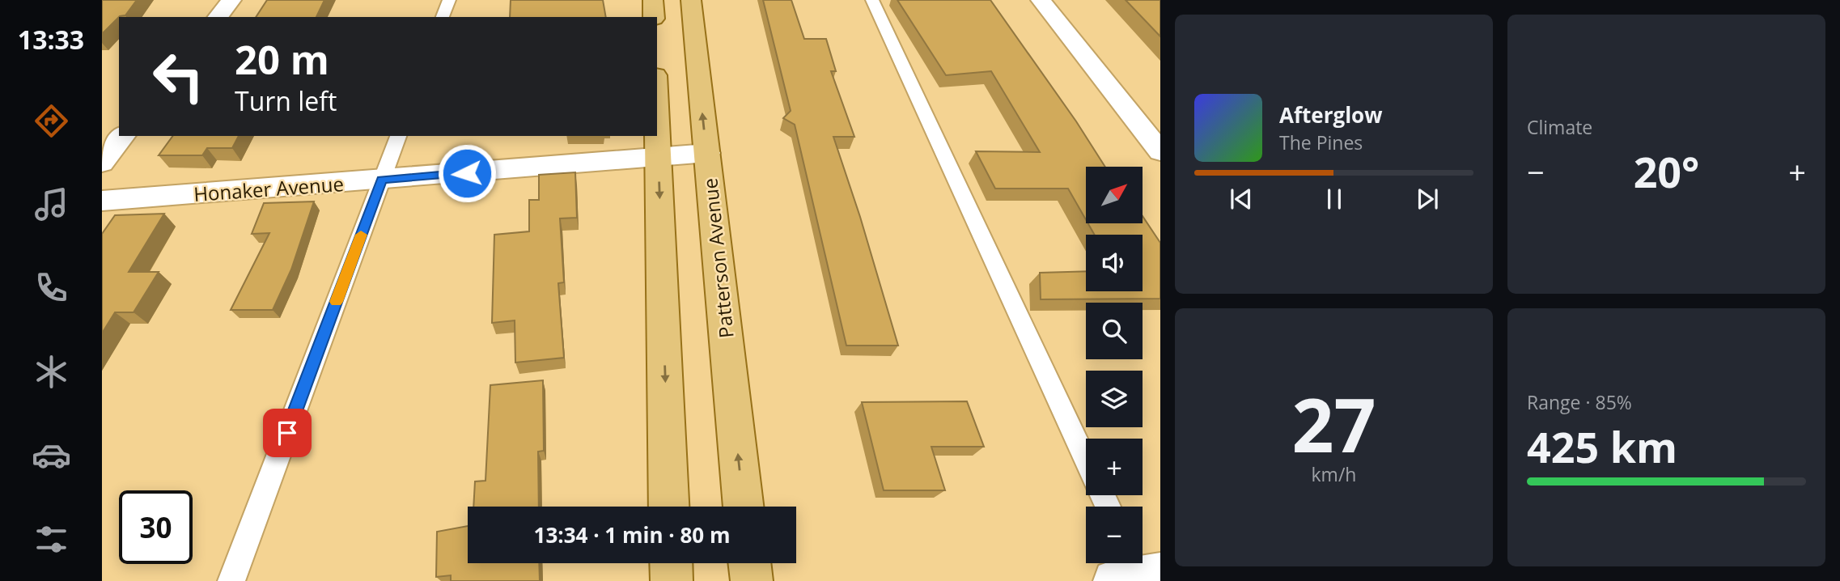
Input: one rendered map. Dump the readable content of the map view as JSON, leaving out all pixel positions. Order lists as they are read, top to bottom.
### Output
{
  "streets": {
    "main road": ["Patterson Avenue"],
    "street": ["Honaker Avenue"]
  },
  "crossings": [
    ["Honaker Avenue", "Patterson Avenue"]
  ],
  "north": "top right",
  "page": {
    "tabs": "13:33",
    "tile": [
      "Climate",
      ["27", "km/h"],
      ["Range · 85%", "425 km"]
    ],
    "turn": ["20 m", "Turn left"],
    "song": ["Afterglow", "The Pines"],
    "heat": ["−", "20°", "+"],
    "map_buttons": ["+", "−"],
    "limit": "30",
    "trip": "13:34 · 1 min · 80 m"
  }
}
